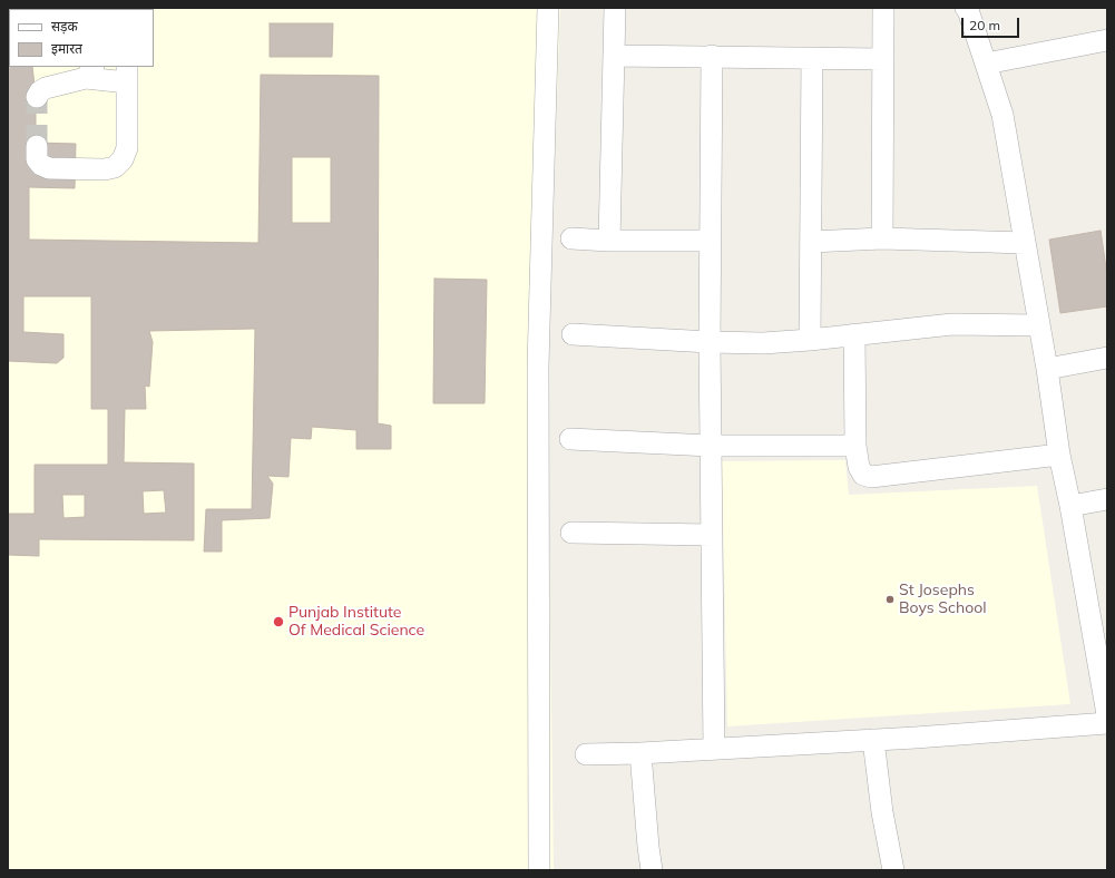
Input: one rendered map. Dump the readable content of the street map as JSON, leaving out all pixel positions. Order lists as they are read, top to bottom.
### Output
{
  "places": ["St Josephs Boys School", "Punjab Institute Of Medical Science"],
  "legend": ["सड़क", "इमारत"],
  "scale_bar": "20 m"
}
